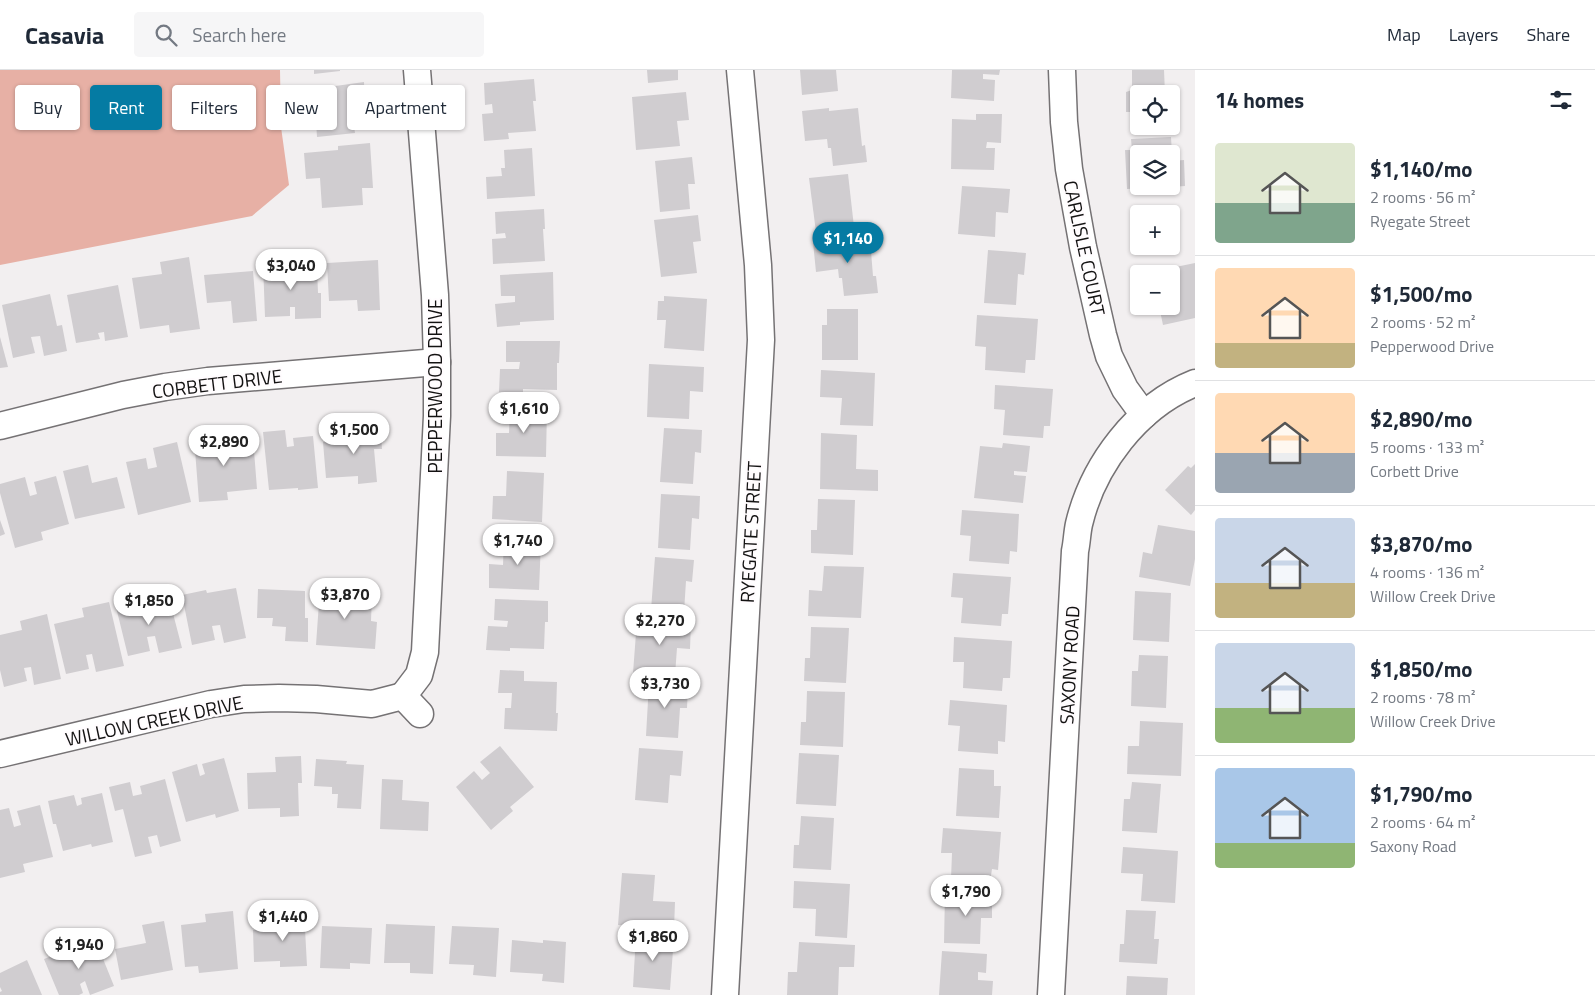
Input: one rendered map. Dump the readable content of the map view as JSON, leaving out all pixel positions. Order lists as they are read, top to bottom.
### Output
{
  "streets": {
    "street": [
      "CARLISLE COURT",
      "CORBETT DRIVE",
      "PEPPERWOOD DRIVE",
      "RYEGATE STREET",
      "SAXONY ROAD",
      "WILLOW CREEK DRIVE"
    ]
  },
  "crossings": [
    ["CARLISLE COURT", "SAXONY ROAD"],
    ["CORBETT DRIVE", "PEPPERWOOD DRIVE"],
    ["PEPPERWOOD DRIVE", "WILLOW CREEK DRIVE"]
  ],
  "page": {
    "header": "Casavia",
    "search": "Search here",
    "nav": ["Map", "Layers", "Share"],
    "heading": "14 homes",
    "map_buttons": ["+", "−"],
    "chip": [
      "Buy",
      "Rent",
      "Filters",
      "New",
      "Apartment"
    ],
    "list": [
      {
        "name": "$1,140/mo",
        "note": "2 rooms · 56 m² · Ryegate Street"
      },
      {
        "name": "$1,500/mo",
        "note": "2 rooms · 52 m² · Pepperwood Drive"
      },
      {
        "name": "$2,890/mo",
        "note": "5 rooms · 133 m² · Corbett Drive"
      },
      {
        "name": "$3,870/mo",
        "note": "4 rooms · 136 m² · Willow Creek Drive"
      },
      {
        "name": "$1,850/mo",
        "note": "2 rooms · 78 m² · Willow Creek Drive"
      },
      {
        "name": "$1,790/mo",
        "note": "2 rooms · 64 m² · Saxony Road"
      }
    ],
    "price": [
      "$1,140",
      "$3,040",
      "$1,610",
      "$1,500",
      "$2,890",
      "$1,740",
      "$3,870",
      "$1,850",
      "$2,270",
      "$3,730",
      "$1,790",
      "$1,440",
      "$1,860",
      "$1,940"
    ]
  }
}
